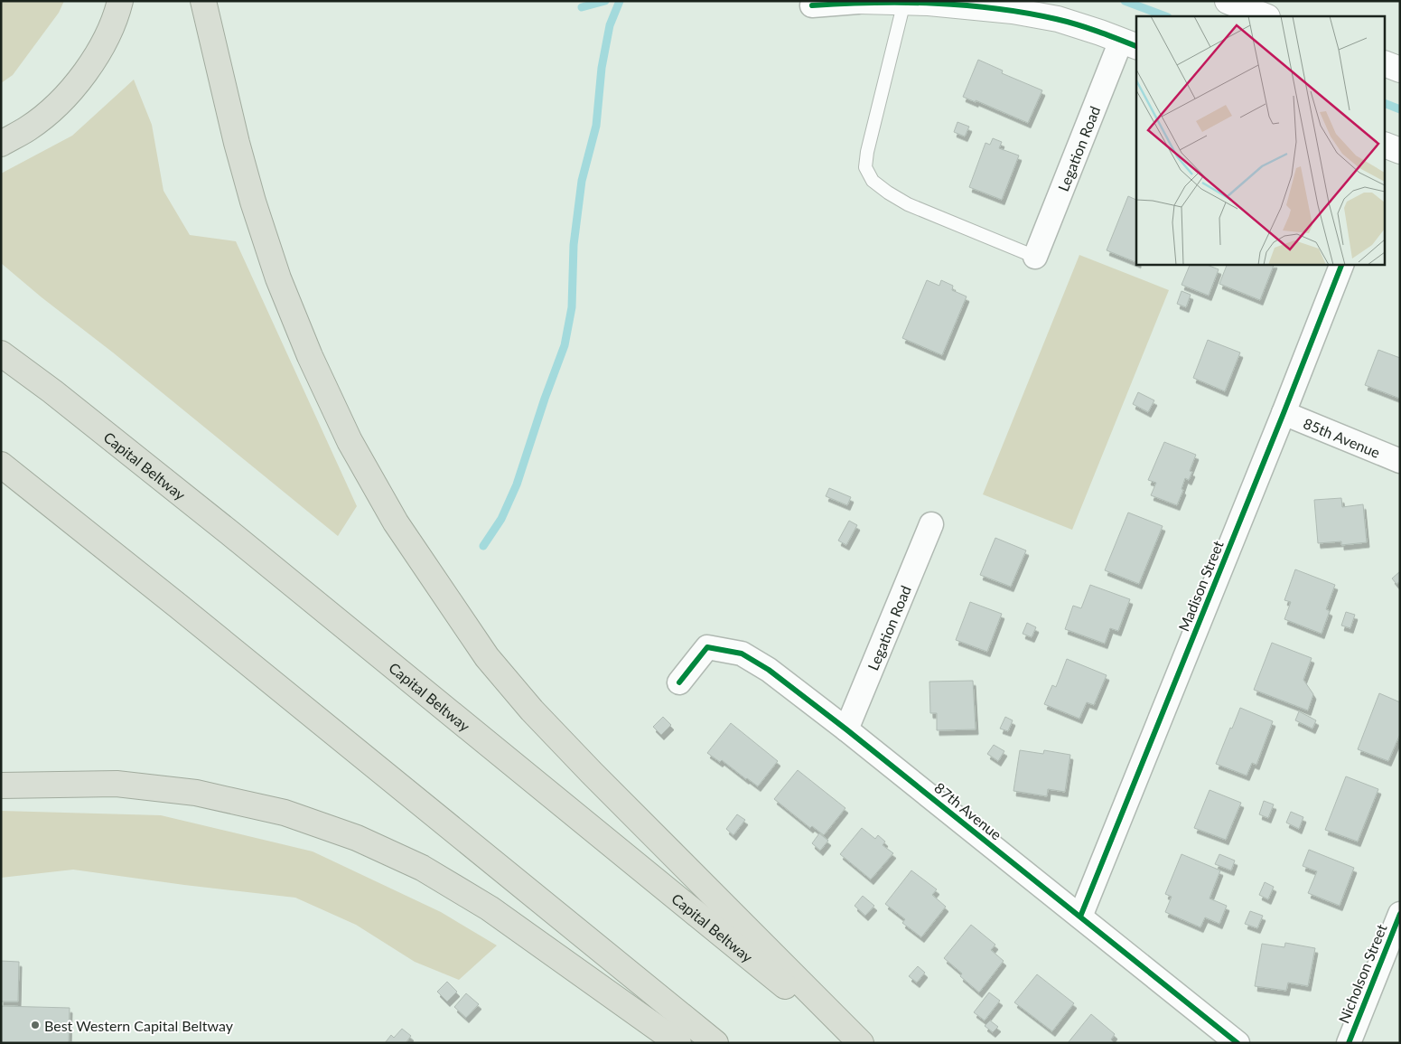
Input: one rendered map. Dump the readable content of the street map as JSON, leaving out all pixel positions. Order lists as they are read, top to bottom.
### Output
{
  "streets": {
    "highway": ["Capital Beltway"],
    "street": [
      "Legation Road",
      "85th Avenue",
      "Madison Street",
      "87th Avenue",
      "Nicholson Street"
    ]
  },
  "crossings": [
    ["Legation Road", "87th Avenue"],
    ["85th Avenue", "Madison Street"],
    ["Madison Street", "87th Avenue"]
  ],
  "places": ["Best Western Capital Beltway"]
}
